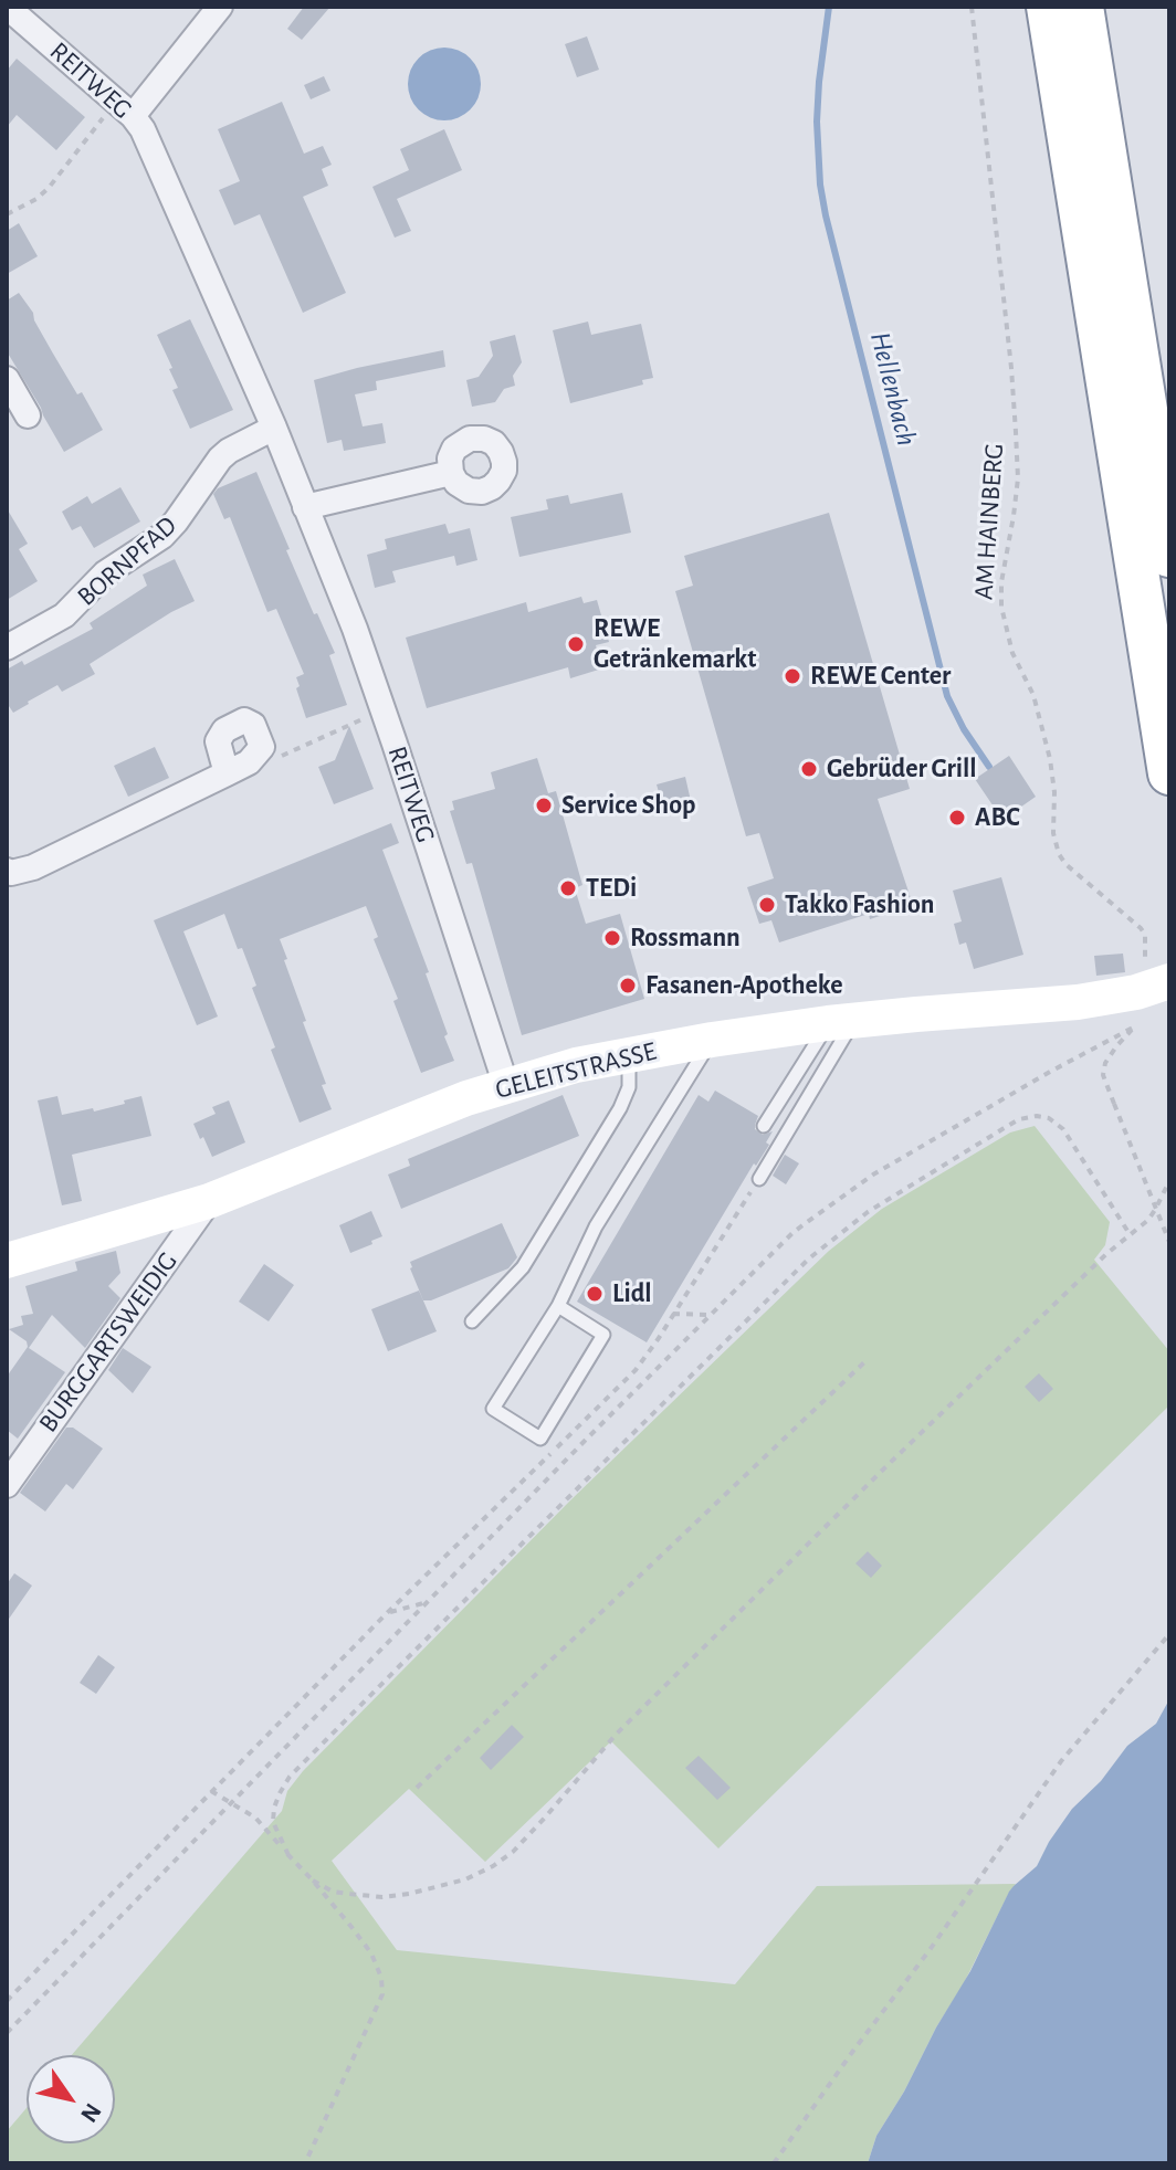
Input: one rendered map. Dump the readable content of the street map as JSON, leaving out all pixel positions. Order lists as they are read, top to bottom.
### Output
{
  "streets": {
    "main road": ["GELEITSTRASSE"],
    "street": ["REITWEG", "BORNPFAD", "BURGGARTSWEIDIG"],
    "path": ["AM HAINBERG"]
  },
  "crossings": [
    ["REITWEG", "BORNPFAD"],
    ["REITWEG", "GELEITSTRASSE"],
    ["AM HAINBERG", "GELEITSTRASSE"],
    ["GELEITSTRASSE", "BURGGARTSWEIDIG"]
  ],
  "water": ["Hellenbach"],
  "places": [
    "REWE Getränkemarkt",
    "REWE Center",
    "Gebrüder Grill",
    "Service Shop",
    "ABC",
    "TEDi",
    "Takko Fashion",
    "Rossmann",
    "Fasanen-Apotheke",
    "Lidl"
  ],
  "north": "bottom right"
}
